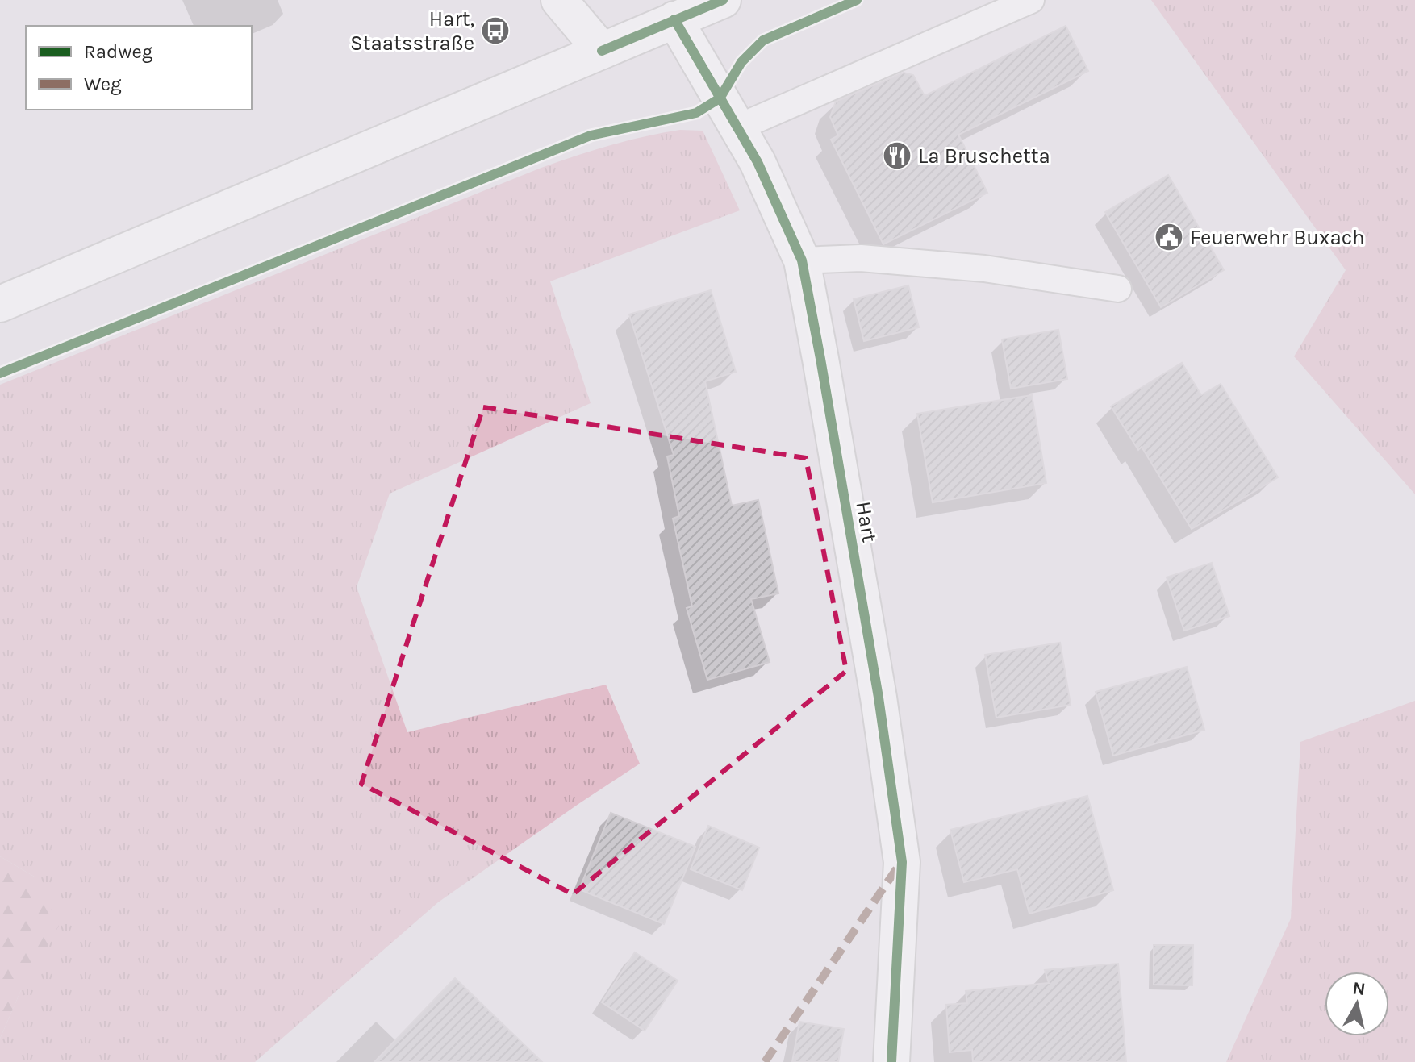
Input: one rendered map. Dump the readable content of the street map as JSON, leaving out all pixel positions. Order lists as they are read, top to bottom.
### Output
{
  "streets": {
    "street": ["Hart"]
  },
  "places": {
    "bus stop": ["Hart, Staatsstraße"],
    "restaurant": ["La Bruschetta"],
    "public building": ["Feuerwehr Buxach"]
  },
  "legend": ["Radweg", "Weg"],
  "north": "top"
}
